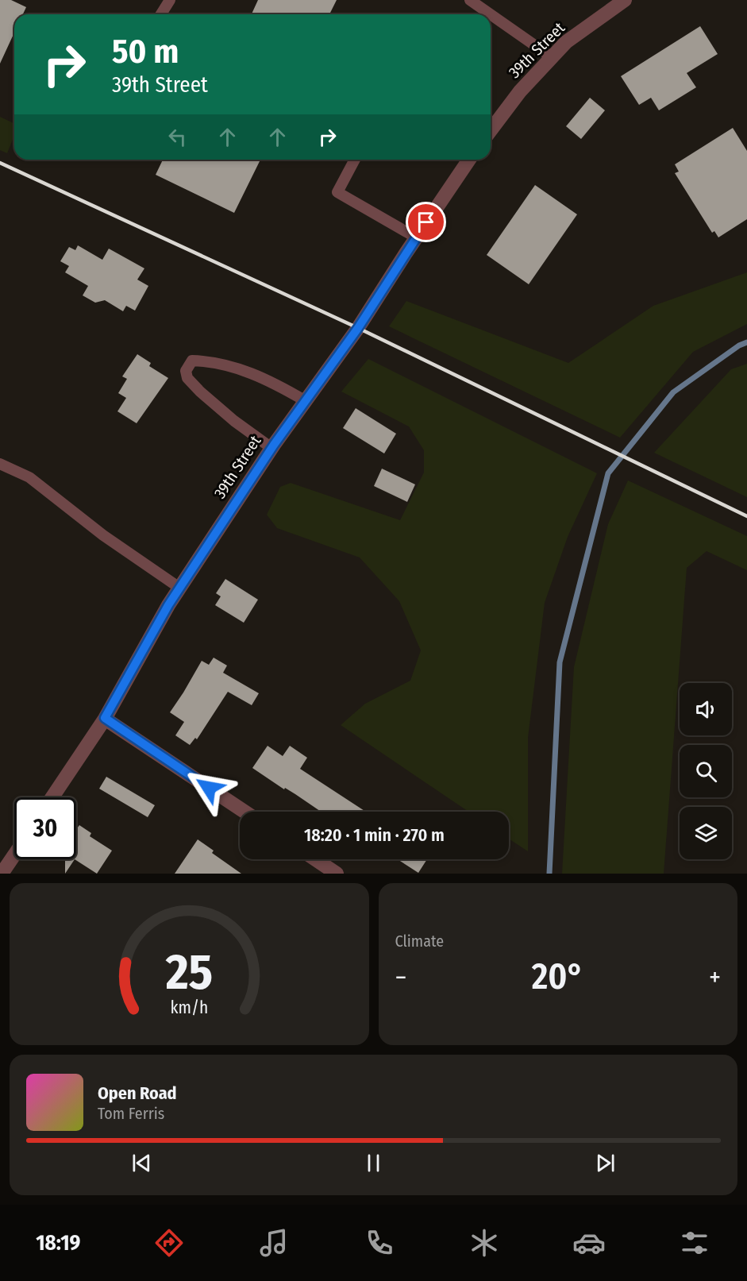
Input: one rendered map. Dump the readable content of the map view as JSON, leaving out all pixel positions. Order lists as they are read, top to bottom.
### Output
{
  "streets": {
    "street": ["39th Street"]
  },
  "page": {
    "turn": ["50 m", "39th Street"],
    "limit": "30",
    "trip": "18:20 · 1 min · 270 m",
    "tile": "Climate",
    "heat": ["−", "20°", "+"],
    "song": ["Open Road", "Tom Ferris"],
    "tabs": "18:19",
    "gauge": ["25", "km/h"]
  }
}
